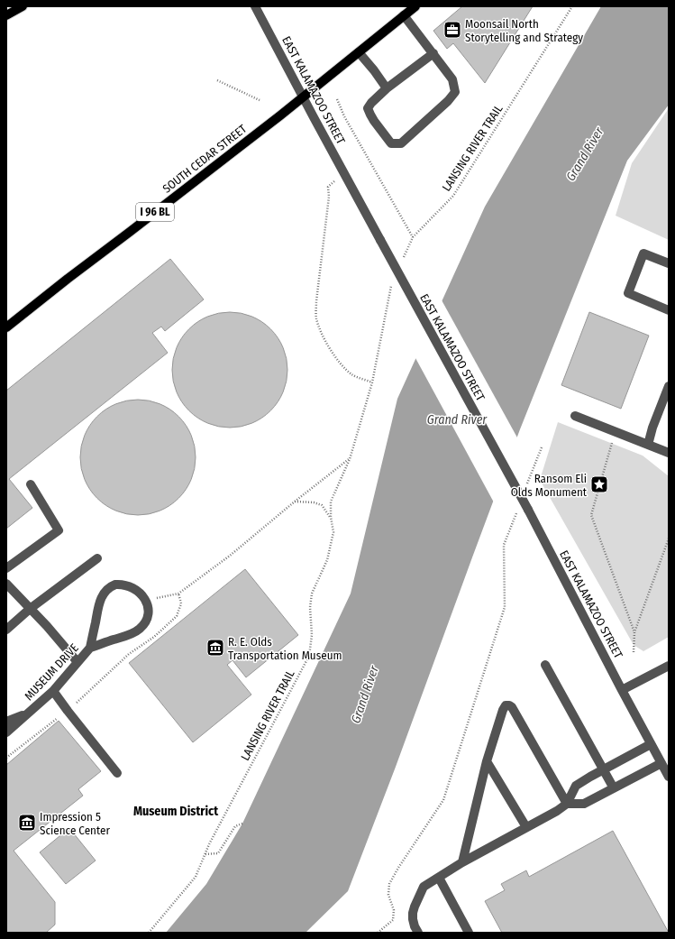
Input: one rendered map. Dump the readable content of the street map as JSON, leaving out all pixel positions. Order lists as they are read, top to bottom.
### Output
{
  "streets": {
    "main road": ["SOUTH CEDAR STREET", "I 96 BL"],
    "street": ["EAST KALAMAZOO STREET", "MUSEUM DRIVE"],
    "path": ["LANSING RIVER TRAIL"]
  },
  "crossings": [
    ["EAST KALAMAZOO STREET", "SOUTH CEDAR STREET"]
  ],
  "districts": ["Museum District"],
  "water": ["Grand River"],
  "places": {
    "office": ["Moonsail North Storytelling and Strategy"],
    "place": ["Ransom Eli Olds Monument"],
    "museum": ["R. E. Olds Transportation Museum", "Impression 5 Science Center"]
  }
}
